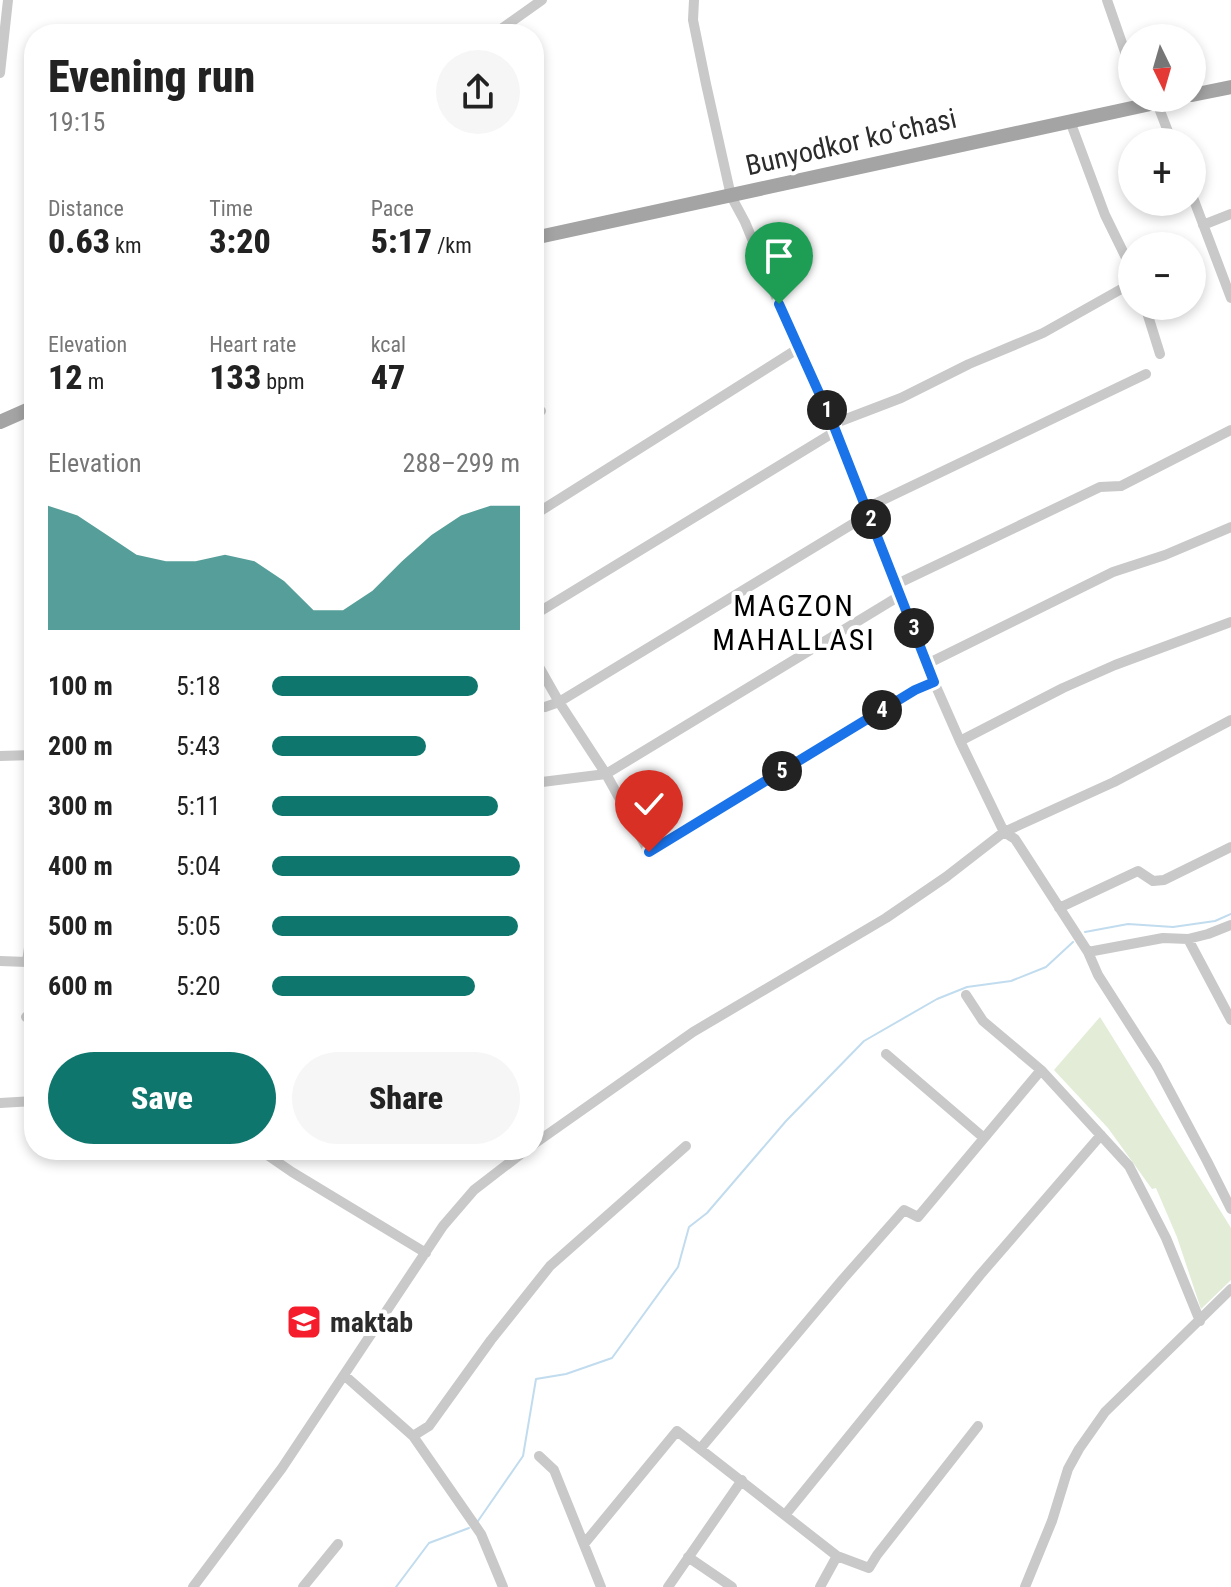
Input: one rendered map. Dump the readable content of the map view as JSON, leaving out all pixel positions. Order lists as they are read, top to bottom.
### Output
{
  "streets": {
    "main road": ["Bunyodkor koʻchasi"]
  },
  "districts": ["MAGZON MAHALLASI"],
  "places": {
    "school or university": ["maktab"]
  },
  "north": "bottom",
  "page": {
    "map_buttons": ["+", "−"],
    "heading": ["Evening run", "19:15"],
    "stats": [
      ["Distance", "0.63 km"],
      ["Time", "3:20"],
      ["Pace", "5:17 /km"],
      ["Elevation", "12 m"],
      ["Heart rate", "133 bpm"],
      ["kcal", "47"]
    ],
    "pins": [
      "1",
      "2",
      "3",
      "4",
      "5"
    ],
    "chart": ["Elevation", "288–299 m"],
    "list": [
      {
        "name": "100 m",
        "note": "5:18"
      },
      {
        "name": "200 m",
        "note": "5:43"
      },
      {
        "name": "300 m",
        "note": "5:11"
      },
      {
        "name": "400 m",
        "note": "5:04"
      },
      {
        "name": "500 m",
        "note": "5:05"
      },
      {
        "name": "600 m",
        "note": "5:20"
      }
    ],
    "buttons": ["Save", "Share"]
  }
}
